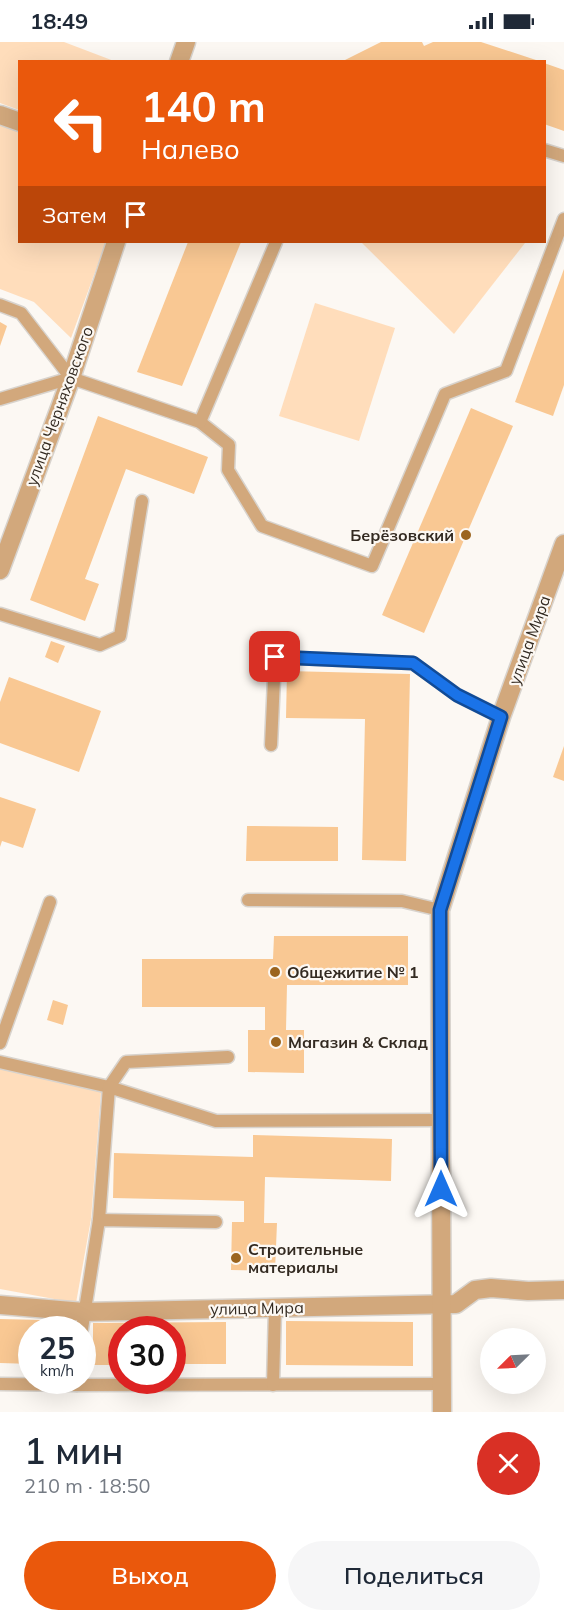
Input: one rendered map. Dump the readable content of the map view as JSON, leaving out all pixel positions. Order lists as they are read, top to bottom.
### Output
{
  "streets": {
    "street": ["улица Черняховского", "улица Мира"]
  },
  "places": [
    "Берёзовский",
    "Общежитие № 1",
    "Магазин & Склад",
    "Строительные материалы"
  ],
  "north": "bottom left",
  "page": {
    "status": "18:49",
    "turn": ["140 m", "Налево"],
    "then": "Затем",
    "speed": "25 km/h",
    "limit": "30",
    "heading": ["1 мин", "210 m · 18:50"],
    "buttons": ["Выход", "Поделиться"]
  }
}
